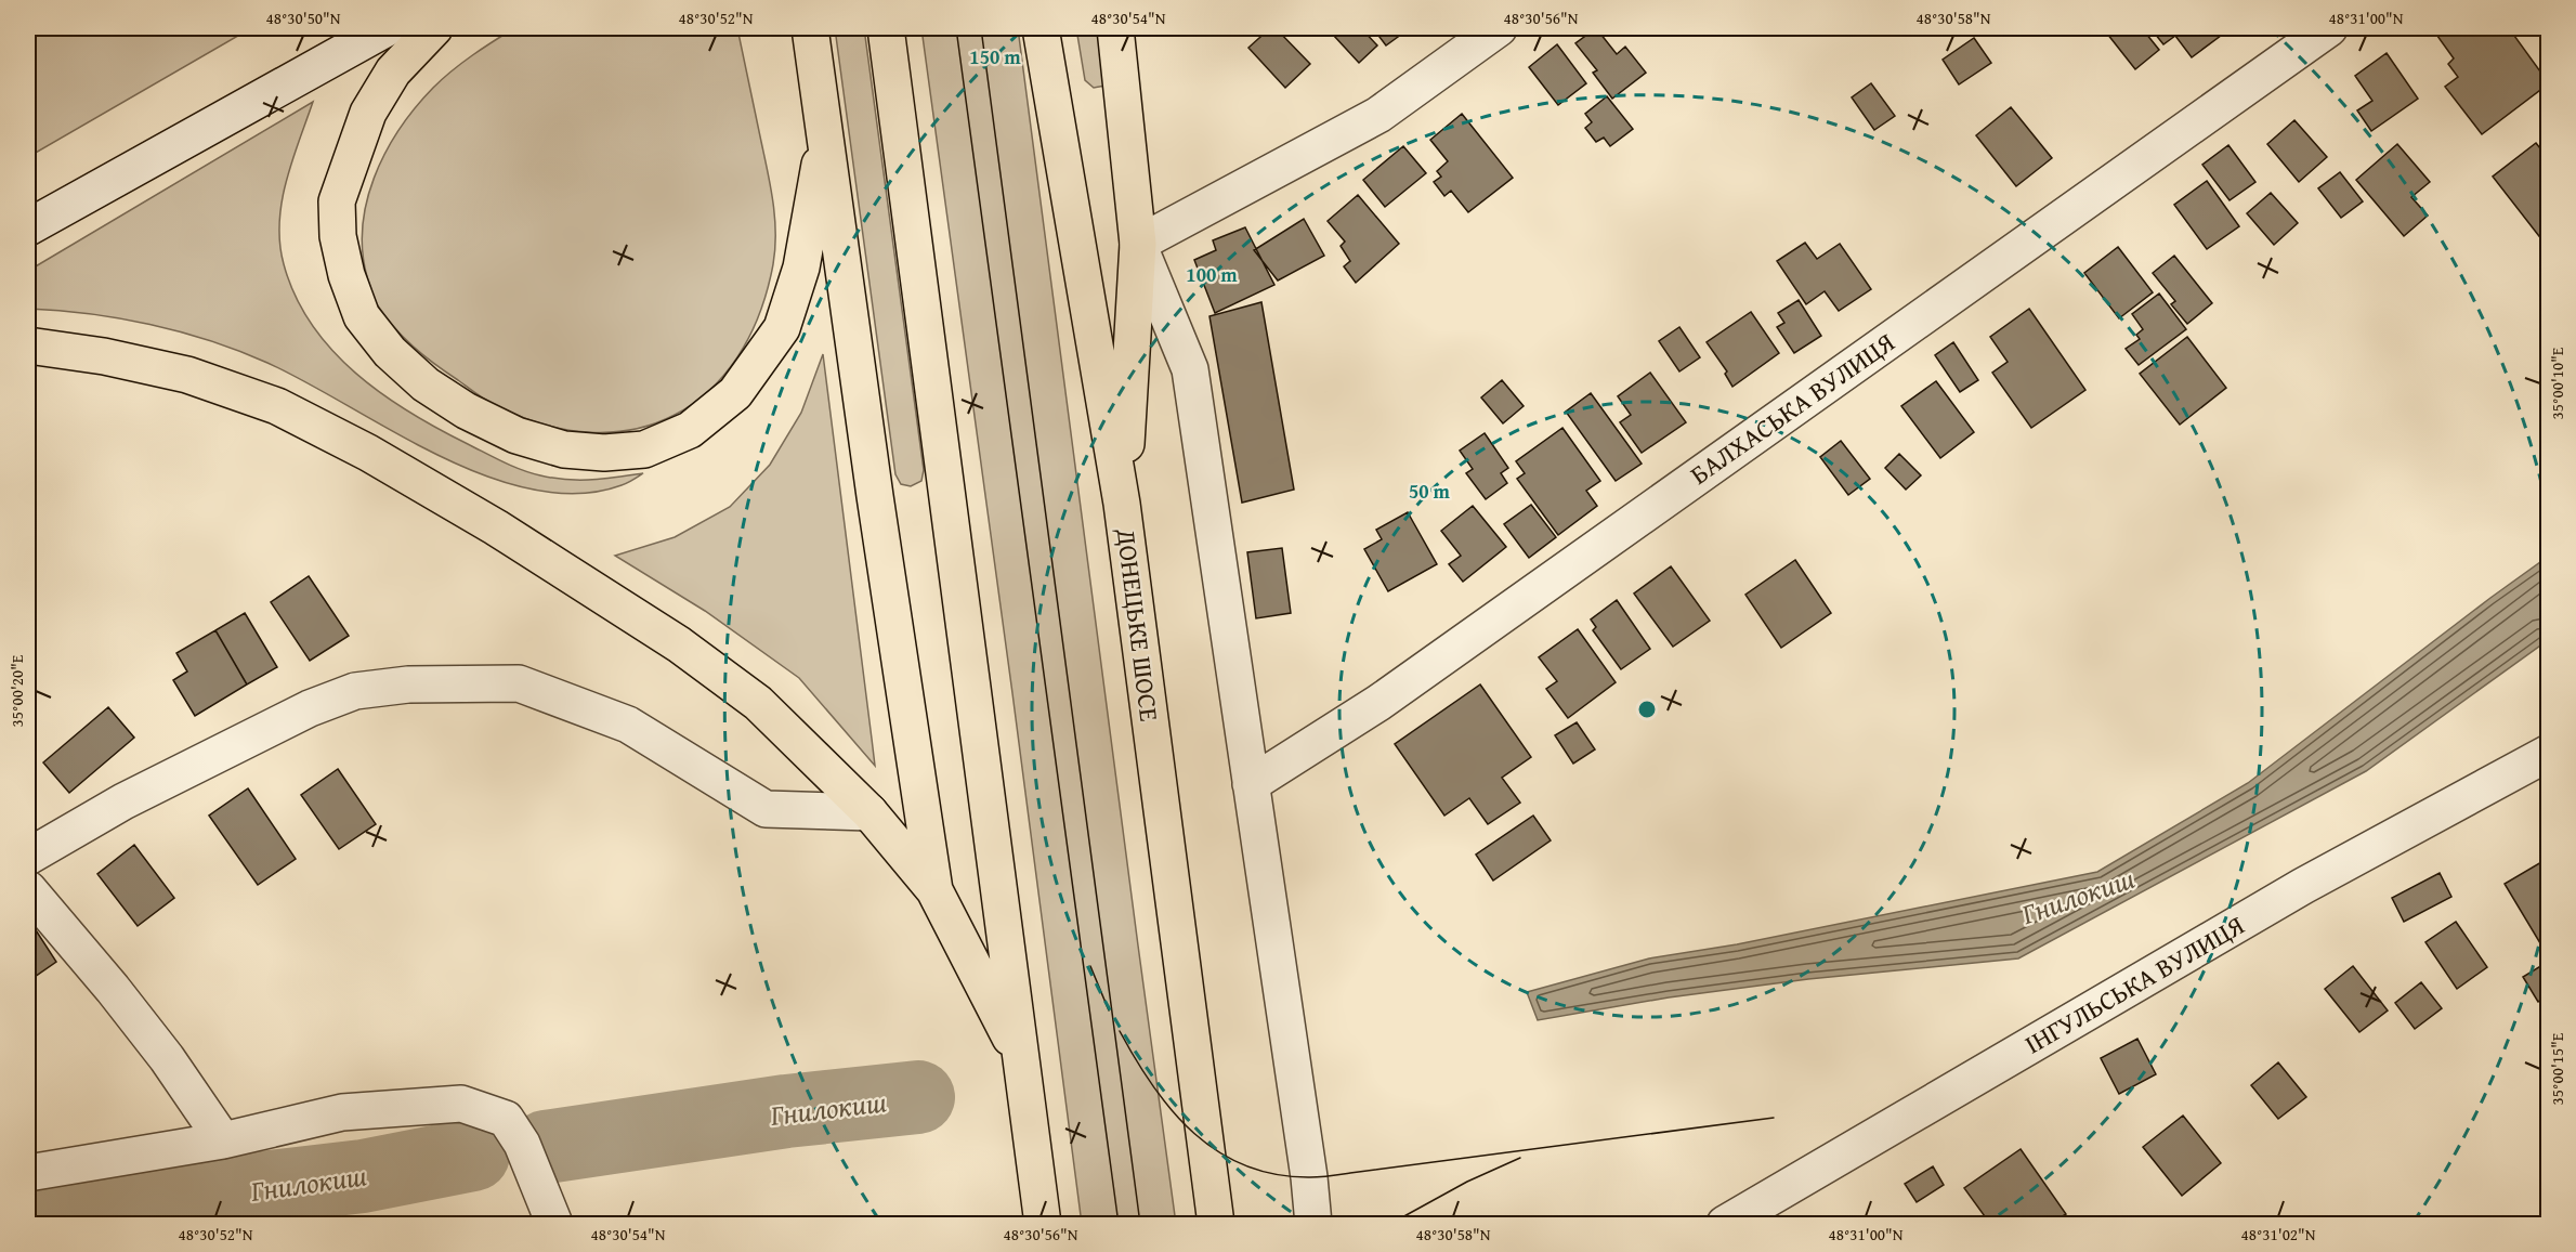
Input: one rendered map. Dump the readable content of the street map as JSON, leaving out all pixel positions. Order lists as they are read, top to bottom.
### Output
{
  "streets": {
    "highway": ["ДОНЕЦЬКЕ ШОСЕ"],
    "street": ["БАЛХАСЬКА ВУЛИЦЯ", "ІНГУЛЬСЬКА ВУЛИЦЯ"]
  },
  "water": ["Гнилокиш"],
  "coordinates": [
    "48°30'50\"N",
    "48°30'52\"N",
    "48°30'54\"N",
    "48°30'56\"N",
    "48°30'58\"N",
    "48°31'00\"N",
    "35°00'10\"E",
    "35°00'20\"E",
    "35°00'15\"E",
    "48°31'02\"N"
  ],
  "rings": ["150 m", "100 m", "50 m"]
}
